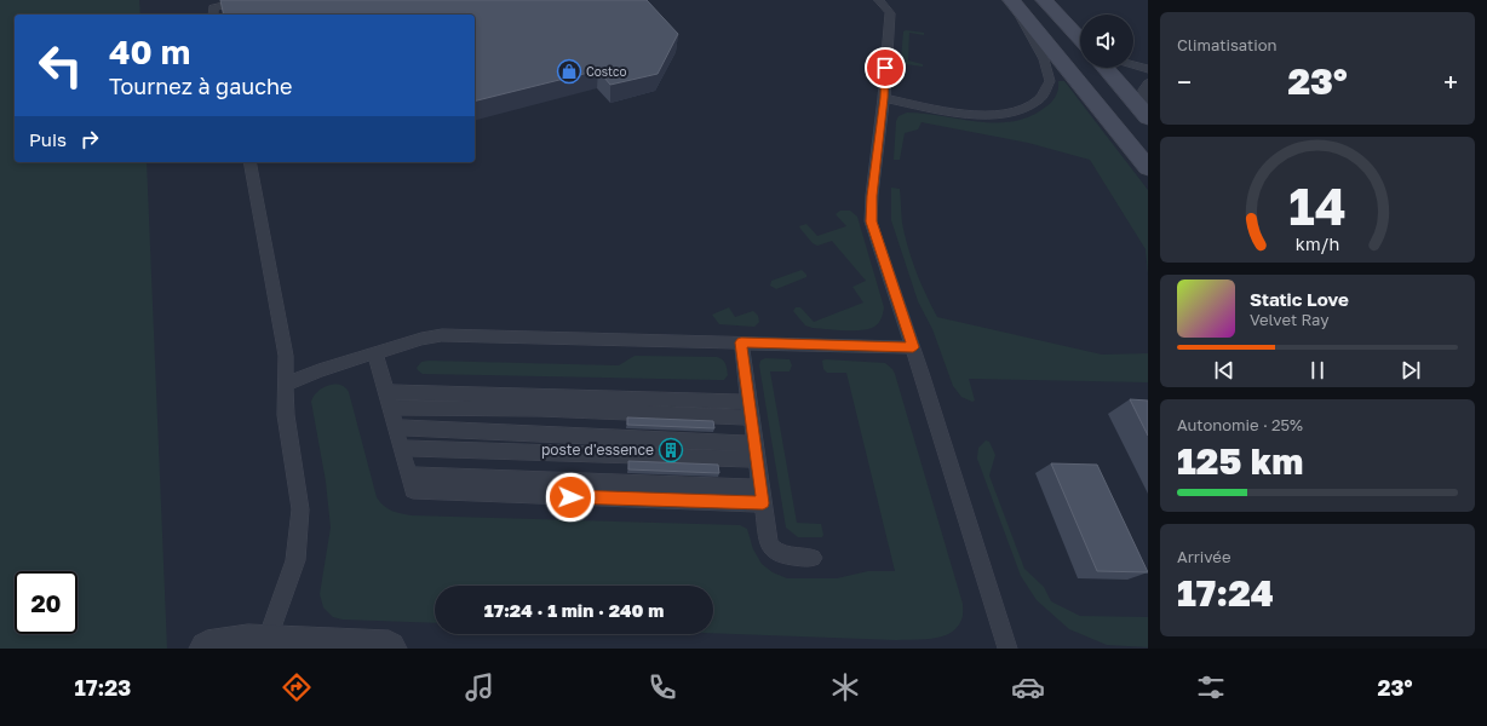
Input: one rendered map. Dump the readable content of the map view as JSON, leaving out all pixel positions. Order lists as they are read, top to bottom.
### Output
{
  "places": {
    "shop": ["Costco"],
    "building": ["poste d'essence"]
  },
  "page": {
    "tile": [
      "Climatisation",
      ["Autonomie · 25%", "125 km"],
      ["Arrivée", "17:24"]
    ],
    "turn": ["40 m", "Tournez à gauche"],
    "heat": ["−", "23°", "+"],
    "then": "Puis",
    "song": ["Static Love", "Velvet Ray"],
    "limit": "20",
    "trip": "17:24 · 1 min · 240 m",
    "tabs": ["17:23", "23°"],
    "gauge": ["14", "km/h"]
  }
}
